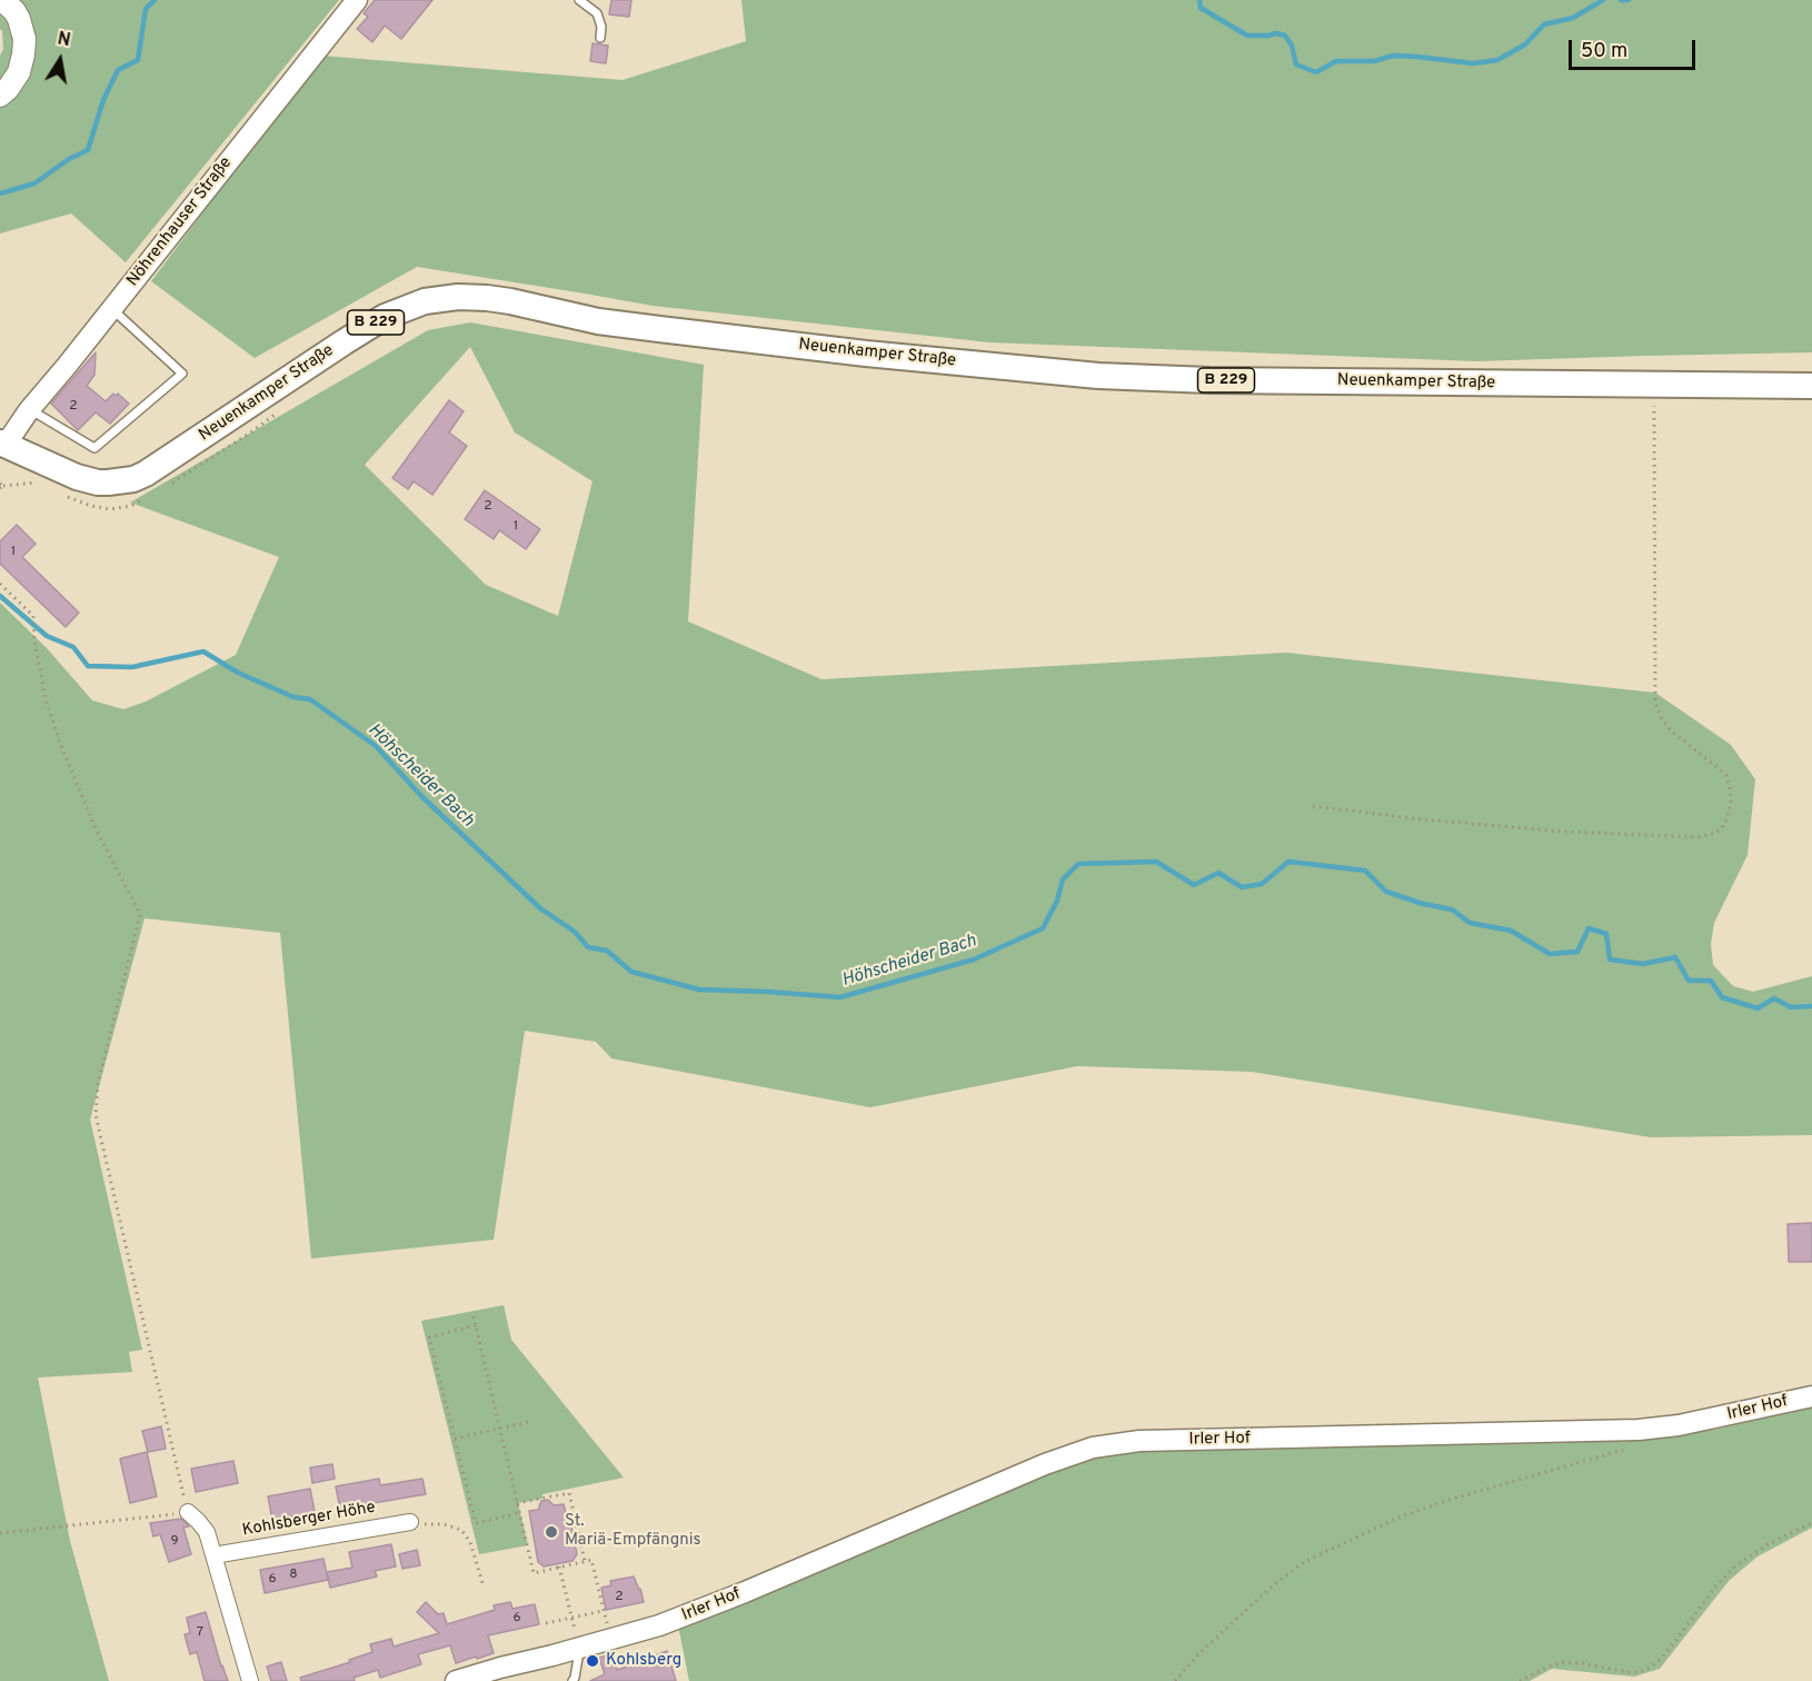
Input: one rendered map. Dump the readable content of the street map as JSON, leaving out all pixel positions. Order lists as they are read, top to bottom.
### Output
{
  "streets": {
    "main road": ["B 229", "Neuenkamper Straße"],
    "street": ["Nöhrenhauser Straße", "Irler Hof", "Kohlsberger Höhe"]
  },
  "crossings": [
    ["Nöhrenhauser Straße", "Neuenkamper Straße"]
  ],
  "water": ["Höhscheider Bach"],
  "places": ["St. Mariä-Empfängnis", "Kohlsberg"],
  "house_numbers": [
    "2",
    "2",
    "1",
    "1",
    "9",
    "8",
    "6",
    "2",
    "6",
    "7"
  ],
  "scale_bar": "50 m",
  "north": "top"
}
